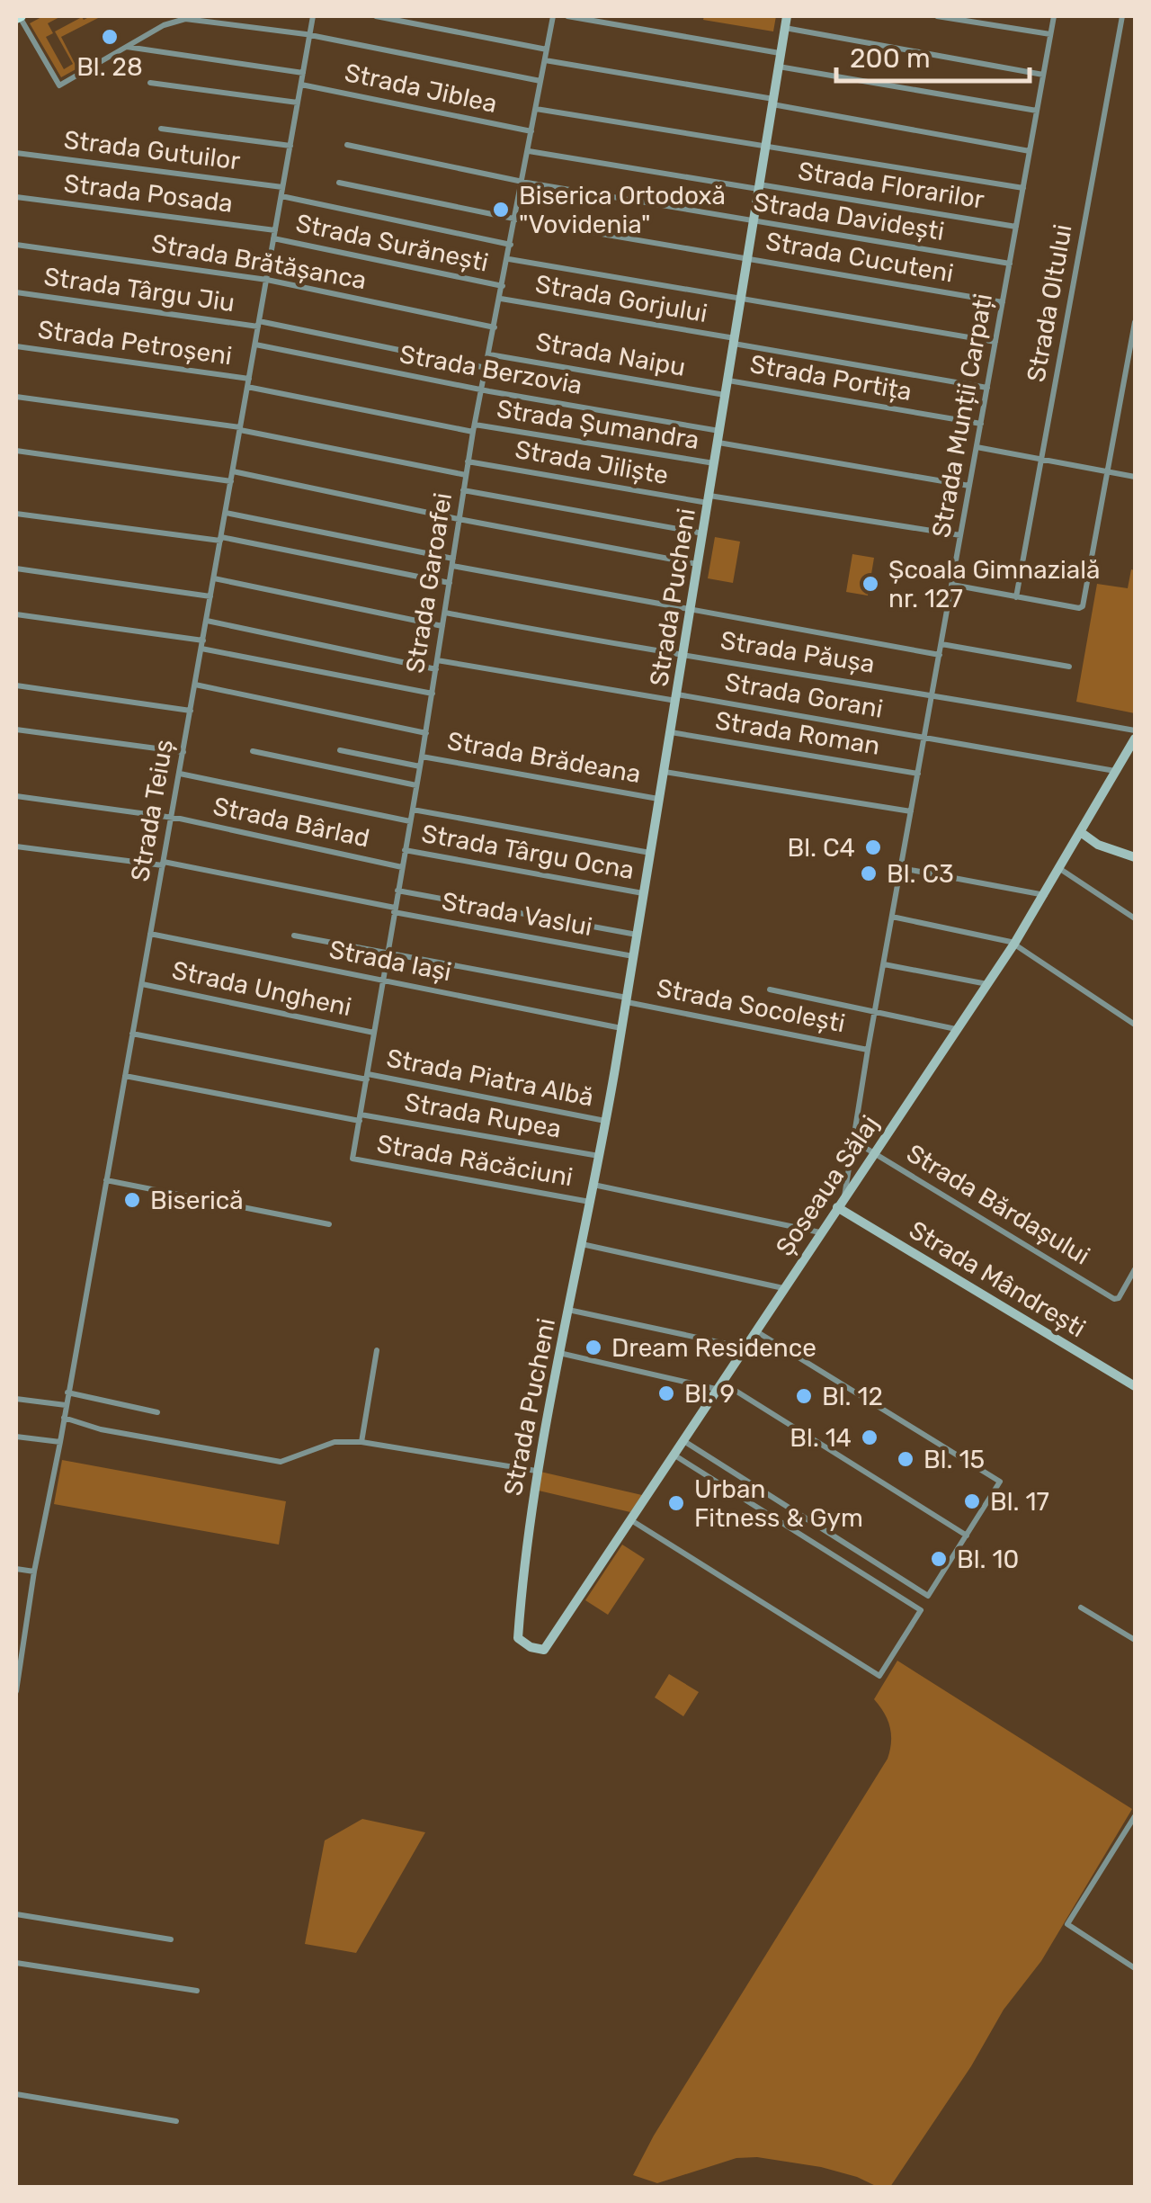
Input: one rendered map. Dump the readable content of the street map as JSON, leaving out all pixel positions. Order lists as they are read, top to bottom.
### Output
{
  "streets": {
    "street": [
      "Strada Jiblea",
      "Strada Gutuilor",
      "Strada Florarilor",
      "Strada Posada",
      "Strada Davidești",
      "Strada Surănești",
      "Strada Cucuteni",
      "Strada Brătășanca",
      "Strada Târgu Jiu",
      "Strada Gorjului",
      "Strada Oltului",
      "Strada Petroșeni",
      "Strada Naipu",
      "Strada Berzovia",
      "Strada Portița",
      "Strada Munții Carpați",
      "Strada Șumandra",
      "Strada Jiliște",
      "Strada Garoafei",
      "Strada Pucheni",
      "Strada Păușa",
      "Strada Gorani",
      "Strada Roman",
      "Strada Brădeana",
      "Strada Teiuș",
      "Strada Bârlad",
      "Strada Târgu Ocna",
      "Strada Vaslui",
      "Strada Iași",
      "Strada Ungheni",
      "Strada Socolești",
      "Strada Piatra Albă",
      "Strada Rupea",
      "Strada Răcăciuni",
      "Șoseaua Sălaj",
      "Strada Bărdașului",
      "Strada Mândrești"
    ]
  },
  "crossings": [
    ["Strada Jiblea", "Strada Garoafei"],
    ["Strada Jiblea", "Strada Teiuș"],
    ["Strada Gutuilor", "Strada Teiuș"],
    ["Strada Florarilor", "Strada Munții Carpați"],
    ["Strada Florarilor", "Strada Garoafei"],
    ["Strada Florarilor", "Strada Pucheni"],
    ["Strada Posada", "Strada Teiuș"],
    ["Strada Davidești", "Strada Munții Carpați"],
    ["Strada Davidești", "Strada Garoafei"],
    ["Strada Davidești", "Strada Pucheni"],
    ["Strada Surănești", "Strada Garoafei"],
    ["Strada Surănești", "Strada Teiuș"],
    ["Strada Cucuteni", "Strada Munții Carpați"],
    ["Strada Cucuteni", "Strada Garoafei"],
    ["Strada Cucuteni", "Strada Pucheni"],
    ["Strada Brătășanca", "Strada Garoafei"],
    ["Strada Brătășanca", "Strada Teiuș"],
    ["Strada Târgu Jiu", "Strada Garoafei"],
    ["Strada Târgu Jiu", "Strada Teiuș"],
    ["Strada Gorjului", "Strada Munții Carpați"],
    ["Strada Gorjului", "Strada Garoafei"],
    ["Strada Gorjului", "Strada Pucheni"],
    ["Strada Petroșeni", "Strada Șumandra"],
    ["Strada Petroșeni", "Strada Garoafei"],
    ["Strada Petroșeni", "Strada Teiuș"],
    ["Strada Naipu", "Strada Garoafei"],
    ["Strada Naipu", "Strada Pucheni"],
    ["Strada Berzovia", "Strada Garoafei"],
    ["Strada Berzovia", "Strada Pucheni"],
    ["Strada Berzovia", "Strada Teiuș"],
    ["Strada Portița", "Strada Munții Carpați"],
    ["Strada Portița", "Strada Pucheni"],
    ["Strada Munții Carpați", "Strada Jiliște"],
    ["Strada Munții Carpați", "Strada Păușa"],
    ["Strada Munții Carpați", "Strada Gorani"],
    ["Strada Munții Carpați", "Strada Roman"],
    ["Strada Munții Carpați", "Strada Socolești"],
    ["Strada Munții Carpați", "Șoseaua Sălaj"],
    ["Strada Șumandra", "Strada Garoafei"],
    ["Strada Șumandra", "Strada Pucheni"],
    ["Strada Jiliște", "Strada Garoafei"],
    ["Strada Jiliște", "Strada Pucheni"],
    ["Strada Garoafei", "Strada Păușa"],
    ["Strada Garoafei", "Strada Gorani"],
    ["Strada Garoafei", "Strada Brădeana"],
    ["Strada Garoafei", "Strada Bârlad"],
    ["Strada Garoafei", "Strada Târgu Ocna"],
    ["Strada Garoafei", "Strada Vaslui"],
    ["Strada Garoafei", "Strada Iași"],
    ["Strada Garoafei", "Strada Ungheni"],
    ["Strada Garoafei", "Strada Socolești"],
    ["Strada Garoafei", "Strada Piatra Albă"],
    ["Strada Garoafei", "Strada Rupea"],
    ["Strada Garoafei", "Strada Răcăciuni"],
    ["Strada Pucheni", "Strada Păușa"],
    ["Strada Pucheni", "Strada Gorani"],
    ["Strada Pucheni", "Strada Roman"],
    ["Strada Pucheni", "Strada Brădeana"],
    ["Strada Pucheni", "Strada Târgu Ocna"],
    ["Strada Pucheni", "Strada Vaslui"],
    ["Strada Pucheni", "Strada Iași"],
    ["Strada Pucheni", "Strada Socolești"],
    ["Strada Pucheni", "Strada Piatra Albă"],
    ["Strada Pucheni", "Strada Rupea"],
    ["Strada Pucheni", "Strada Răcăciuni"],
    ["Strada Pucheni", "Șoseaua Sălaj"],
    ["Strada Gorani", "Șoseaua Sălaj"],
    ["Strada Teiuș", "Strada Bârlad"],
    ["Strada Teiuș", "Strada Vaslui"],
    ["Strada Teiuș", "Strada Iași"],
    ["Strada Teiuș", "Strada Ungheni"],
    ["Strada Teiuș", "Strada Piatra Albă"],
    ["Strada Teiuș", "Strada Rupea"],
    ["Șoseaua Sălaj", "Strada Bărdașului"],
    ["Șoseaua Sălaj", "Strada Mândrești"]
  ],
  "places": [
    "Bl. 28",
    "Biserica Ortodoxă \"Vovidenia\"",
    "Școala Gimnazială nr. 127",
    "Bl. C4",
    "Bl. C3",
    "Biserică",
    "Dream Residence",
    "Bl. 9",
    "Bl. 12",
    "Bl. 14",
    "Bl. 15",
    "Bl. 17",
    "Urban Fitness & Gym",
    "Bl. 10"
  ],
  "scale_bar": "200 m"
}
